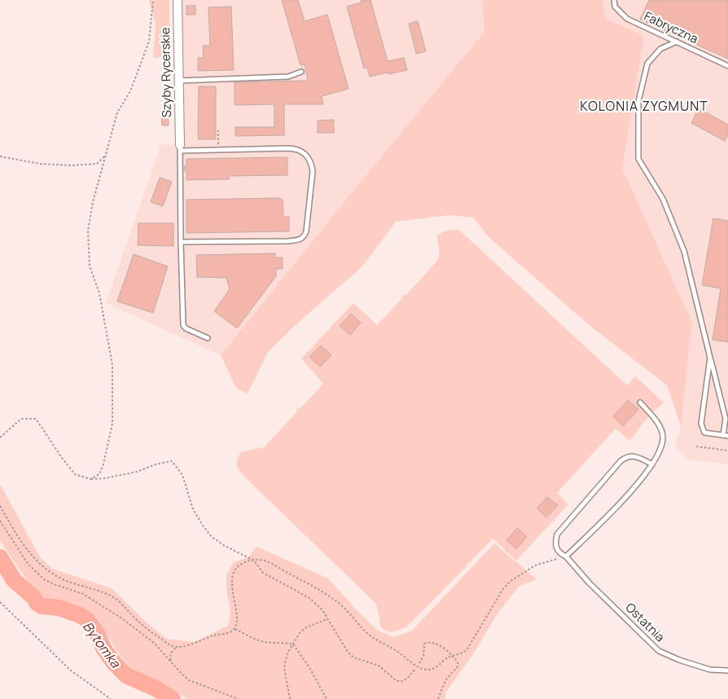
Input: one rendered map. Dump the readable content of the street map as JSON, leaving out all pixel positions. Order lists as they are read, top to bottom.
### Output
{
  "streets": {
    "street": ["Szyby Rycerskie"],
    "lane": ["Fabryczna", "Ostatnia"]
  },
  "districts": ["KOLONIA ZYGMUNT"],
  "water": ["Bytomka"]
}
